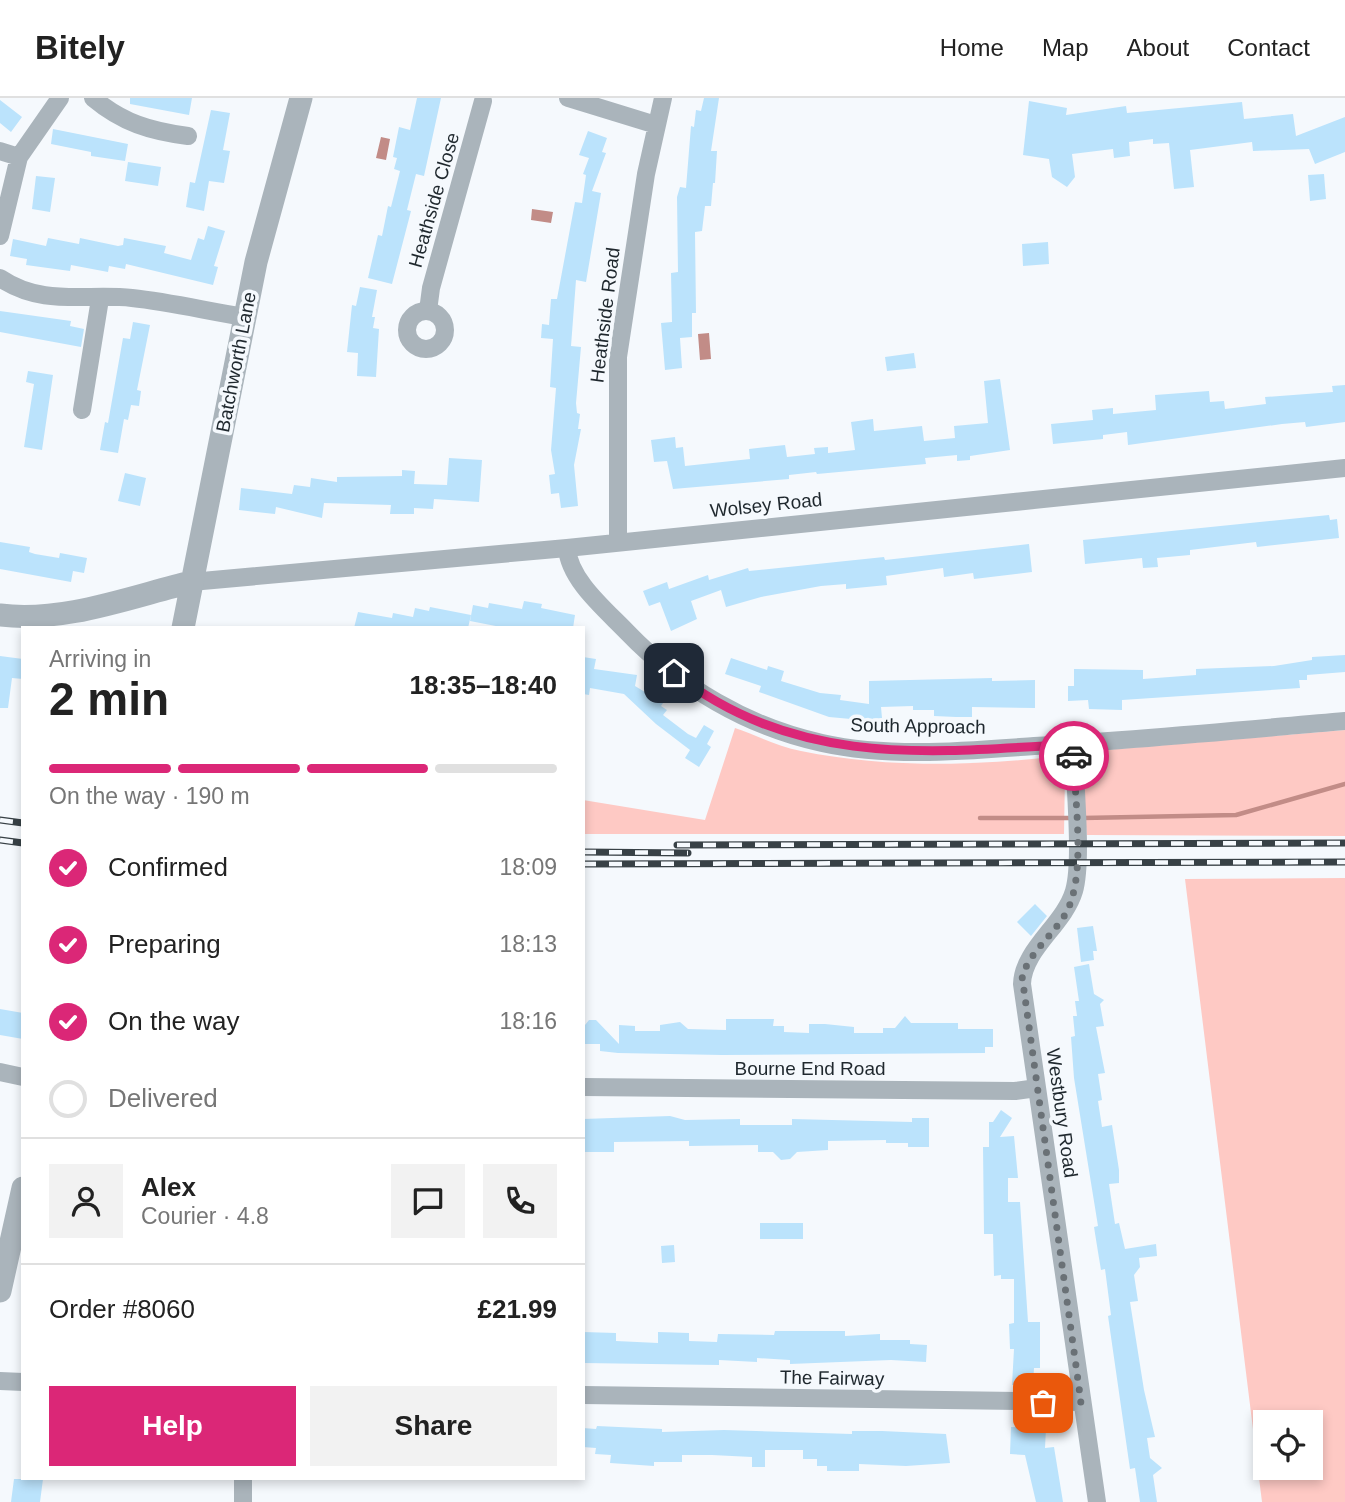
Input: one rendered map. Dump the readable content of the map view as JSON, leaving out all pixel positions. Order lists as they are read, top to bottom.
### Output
{
  "streets": {
    "street": [
      "Heathside Close",
      "Heathside Road",
      "Batchworth Lane",
      "Wolsey Road",
      "South Approach",
      "Bourne End Road",
      "Westbury Road",
      "The Fairway"
    ]
  },
  "crossings": [
    ["Heathside Road", "Wolsey Road"],
    ["Batchworth Lane", "Wolsey Road"],
    ["Wolsey Road", "South Approach"],
    ["South Approach", "Westbury Road"],
    ["Bourne End Road", "Westbury Road"],
    ["Westbury Road", "The Fairway"]
  ],
  "page": {
    "header": "Bitely",
    "nav": [
      "Home",
      "Map",
      "About",
      "Contact"
    ],
    "heading": ["2 min", "Arriving in", "18:35–18:40"],
    "panel": [
      "Alex",
      "Courier · 4.8",
      "Order #8060",
      "£21.99"
    ],
    "bar": "On the way · 190 m",
    "list": [
      ["Confirmed", "18:09"],
      ["Preparing", "18:13"],
      ["On the way", "18:16"],
      "Delivered"
    ],
    "buttons": ["Help", "Share"]
  }
}
